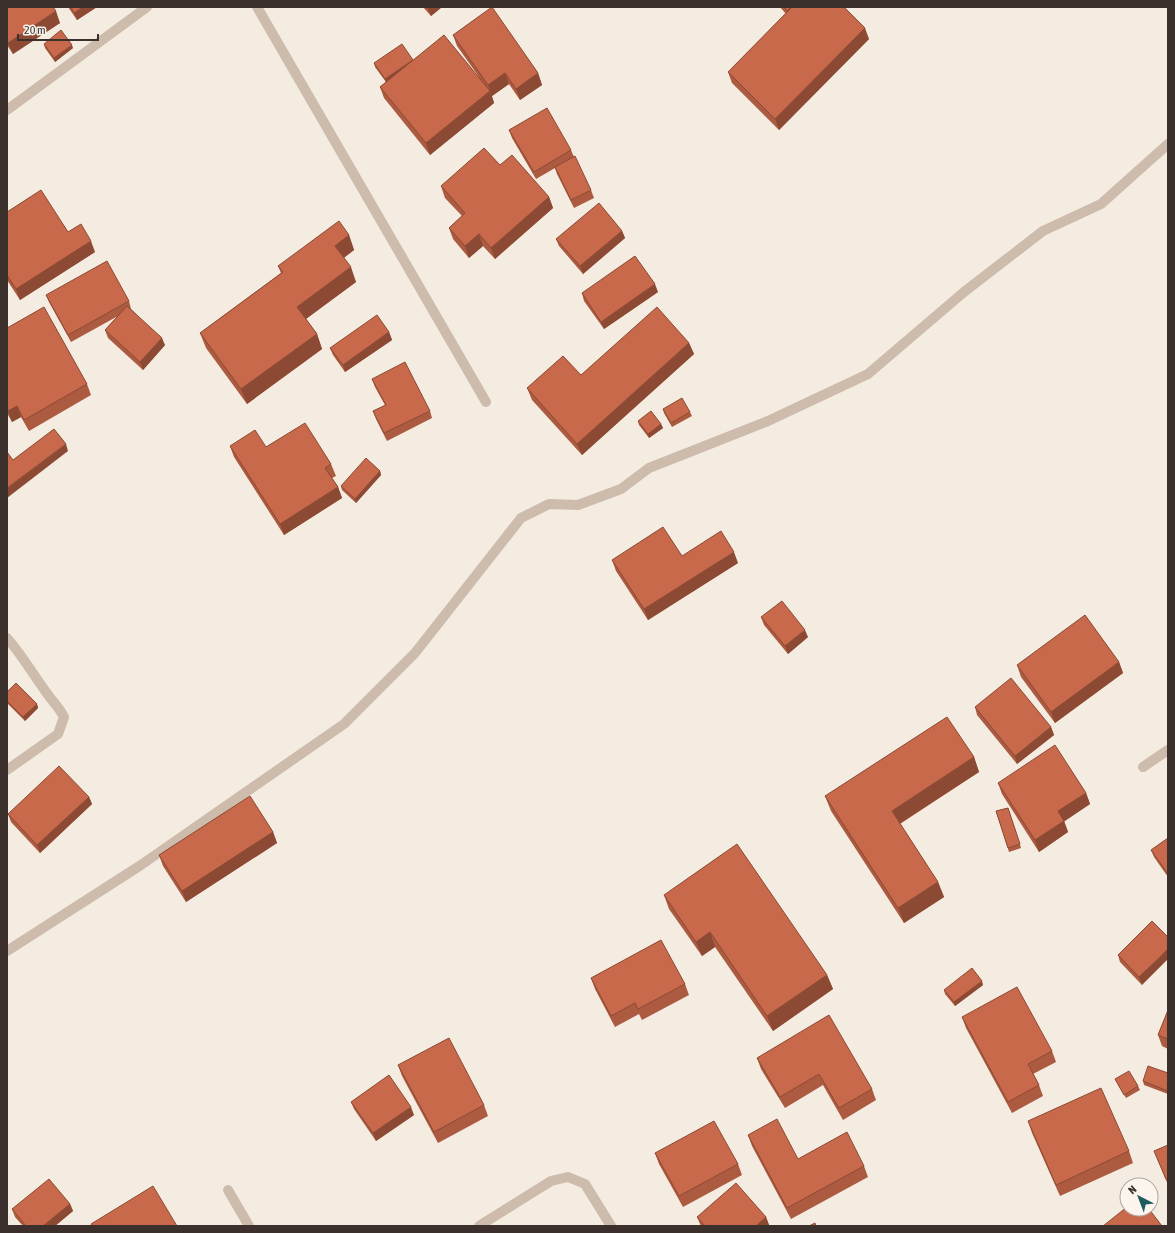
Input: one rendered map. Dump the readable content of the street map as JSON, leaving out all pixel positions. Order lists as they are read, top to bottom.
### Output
{
  "scale_bar": "20 m",
  "north": "top left"
}
